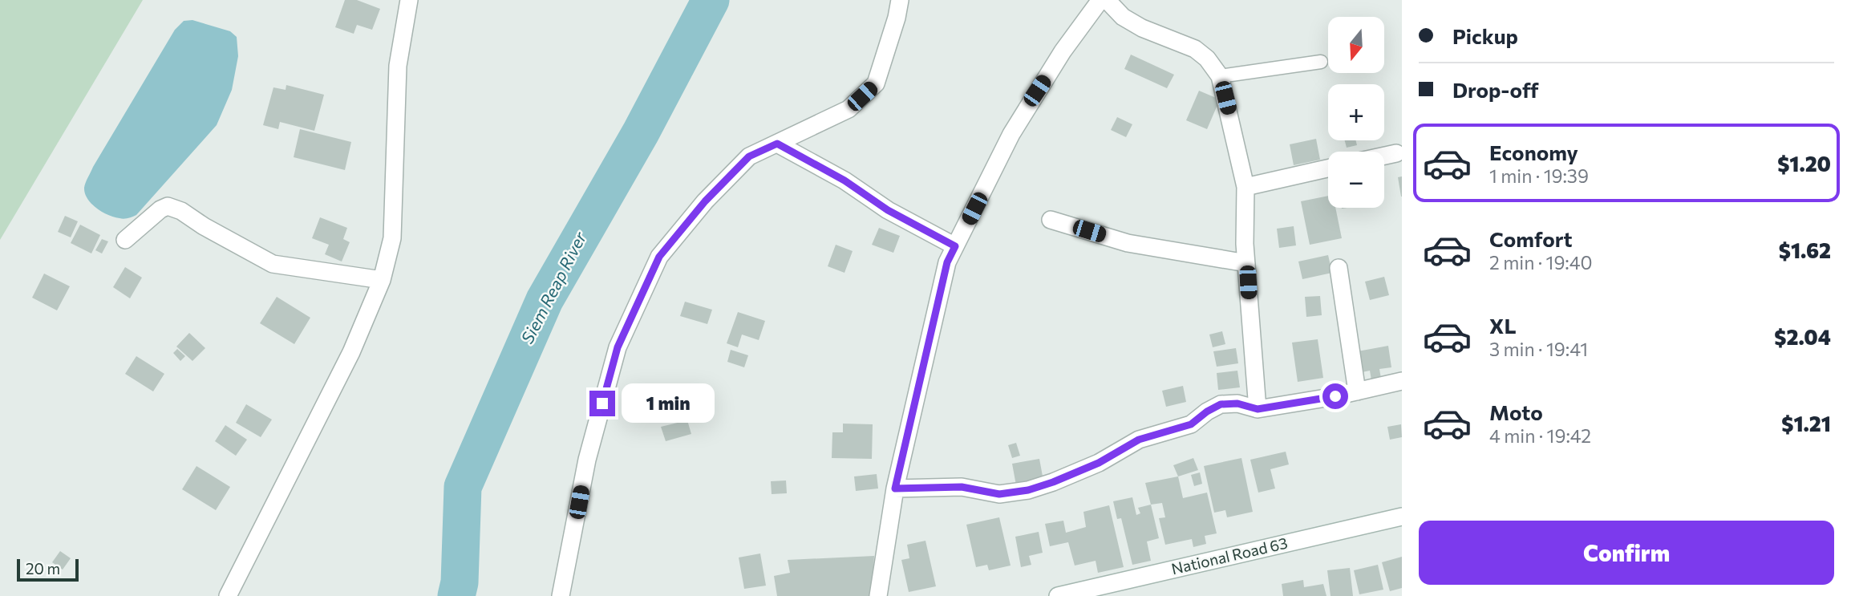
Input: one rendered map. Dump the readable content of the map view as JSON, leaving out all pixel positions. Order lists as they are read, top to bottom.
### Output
{
  "streets": {
    "street": ["National Road 63"]
  },
  "water": ["Siem Reap River"],
  "scale_bar": "20 m",
  "north": "bottom",
  "page": {
    "banner": ["Pickup", "Drop-off"],
    "map_buttons": ["+", "−"],
    "list": [
      {
        "name": "Economy",
        "note": "1 min · 19:39",
        "value": "$1.20"
      },
      {
        "name": "Comfort",
        "note": "2 min · 19:40",
        "value": "$1.62"
      },
      {
        "name": "XL",
        "note": "3 min · 19:41",
        "value": "$2.04"
      },
      {
        "name": "Moto",
        "note": "4 min · 19:42",
        "value": "$1.21"
      }
    ],
    "bubble": "1 min",
    "buttons": "Confirm",
    "scale": "20 m"
  }
}
